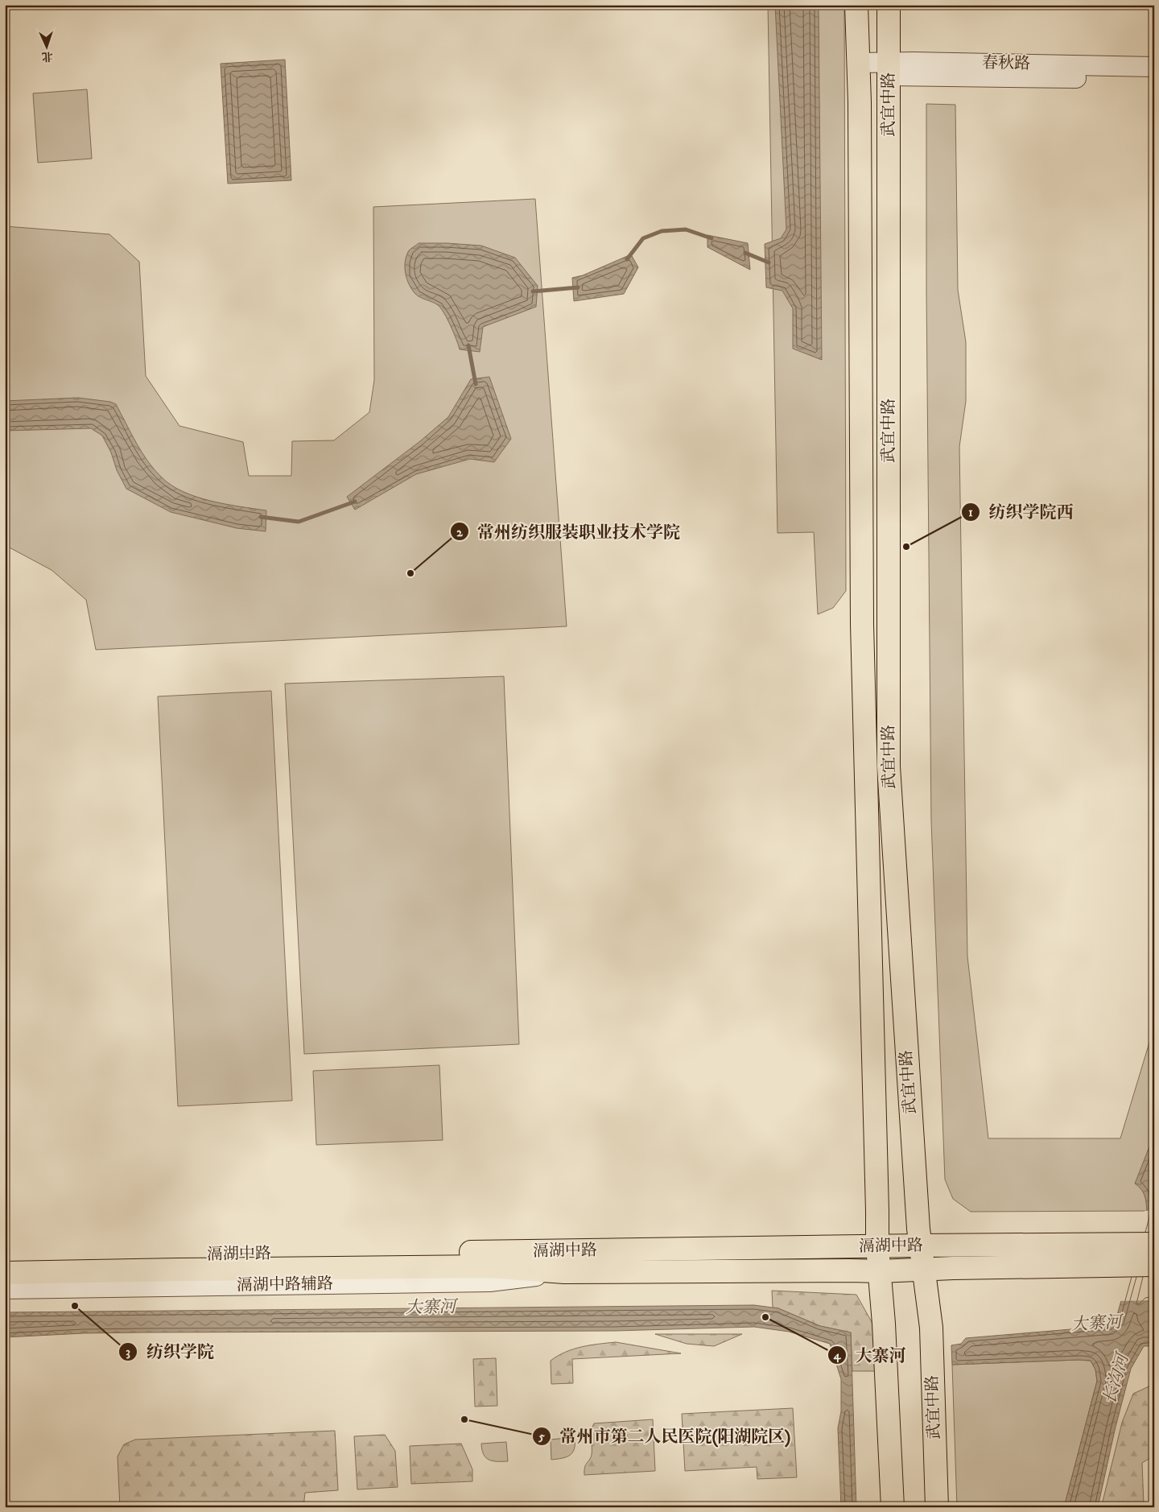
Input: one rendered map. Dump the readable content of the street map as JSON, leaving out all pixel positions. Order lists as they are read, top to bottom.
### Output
{
  "streets": {
    "main road": ["武宜中路", "滆湖中路"],
    "street": ["春秋路", "滆湖中路辅路"]
  },
  "crossings": [
    ["春秋路", "武宜中路"],
    ["武宜中路", "滆湖中路"],
    ["滆湖中路", "滆湖中路辅路"]
  ],
  "water": ["大寨河", "长沟河"],
  "places": [
    "纺织学院西",
    "常州纺织服装职业技术学院",
    "纺织学院",
    "大寨河",
    "常州市第二人民医院(阳湖院区)"
  ],
  "north": "bottom"
}
